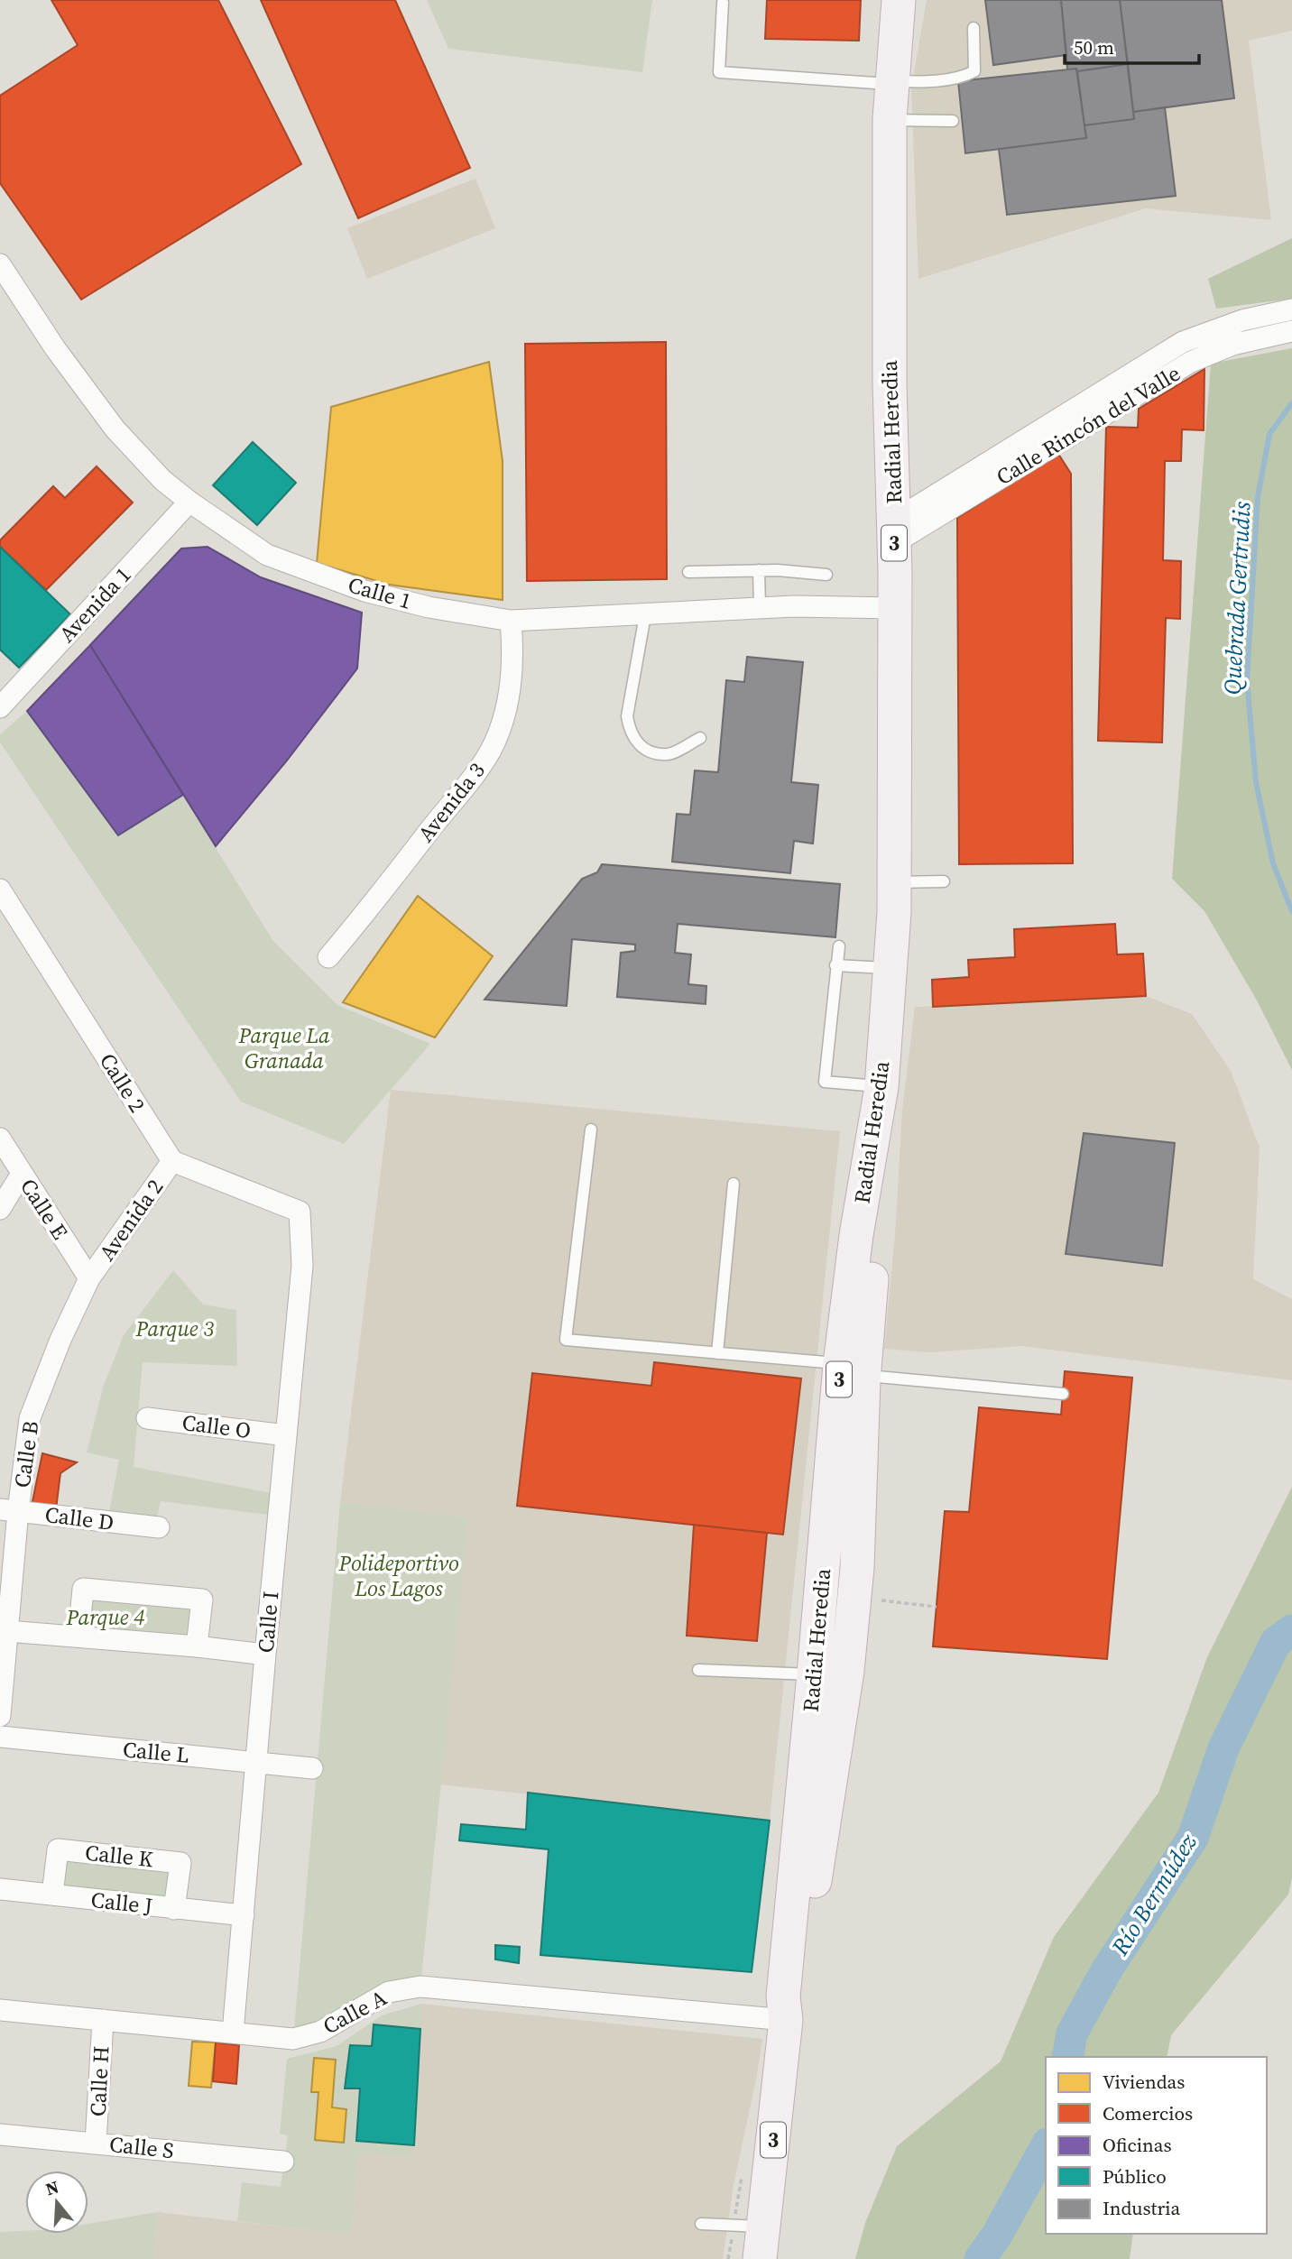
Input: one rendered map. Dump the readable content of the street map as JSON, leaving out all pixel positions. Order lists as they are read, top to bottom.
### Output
{
  "streets": {
    "main road": ["Radial Heredia", "3"],
    "street": [
      "Calle Rincón del Valle",
      "Calle 1",
      "Avenida 1",
      "Avenida 3",
      "Calle 2",
      "Calle E",
      "Avenida 2",
      "Calle O",
      "Calle B",
      "Calle D",
      "Calle I",
      "Calle L",
      "Calle K",
      "Calle J",
      "Calle A",
      "Calle H",
      "Calle S"
    ]
  },
  "crossings": [
    ["Calle Rincón del Valle", "Radial Heredia"],
    ["Radial Heredia", "Calle 1"],
    ["Radial Heredia", "Calle A"],
    ["Calle 1", "Avenida 1"],
    ["Calle 1", "Avenida 3"],
    ["Calle 2", "Avenida 2"],
    ["Calle 2", "Calle I"],
    ["Calle E", "Avenida 2"],
    ["Calle E", "Calle B"],
    ["Avenida 2", "Calle B"],
    ["Avenida 2", "Calle I"],
    ["Calle O", "Calle I"],
    ["Calle B", "Calle D"],
    ["Calle I", "Calle L"],
    ["Calle I", "Calle J"],
    ["Calle I", "Calle A"],
    ["Calle K", "Calle J"],
    ["Calle A", "Calle H"],
    ["Calle H", "Calle S"]
  ],
  "water": ["Quebrada Gertrudis", "Río Bermúdez"],
  "parks": [
    "Parque La Granada",
    "Parque 3",
    "Polideportivo Los Lagos",
    "Parque 4"
  ],
  "legend": [
    "Viviendas",
    "Comercios",
    "Oficinas",
    "Público",
    "Industria"
  ],
  "scale_bar": "50 m",
  "north": "top"
}
